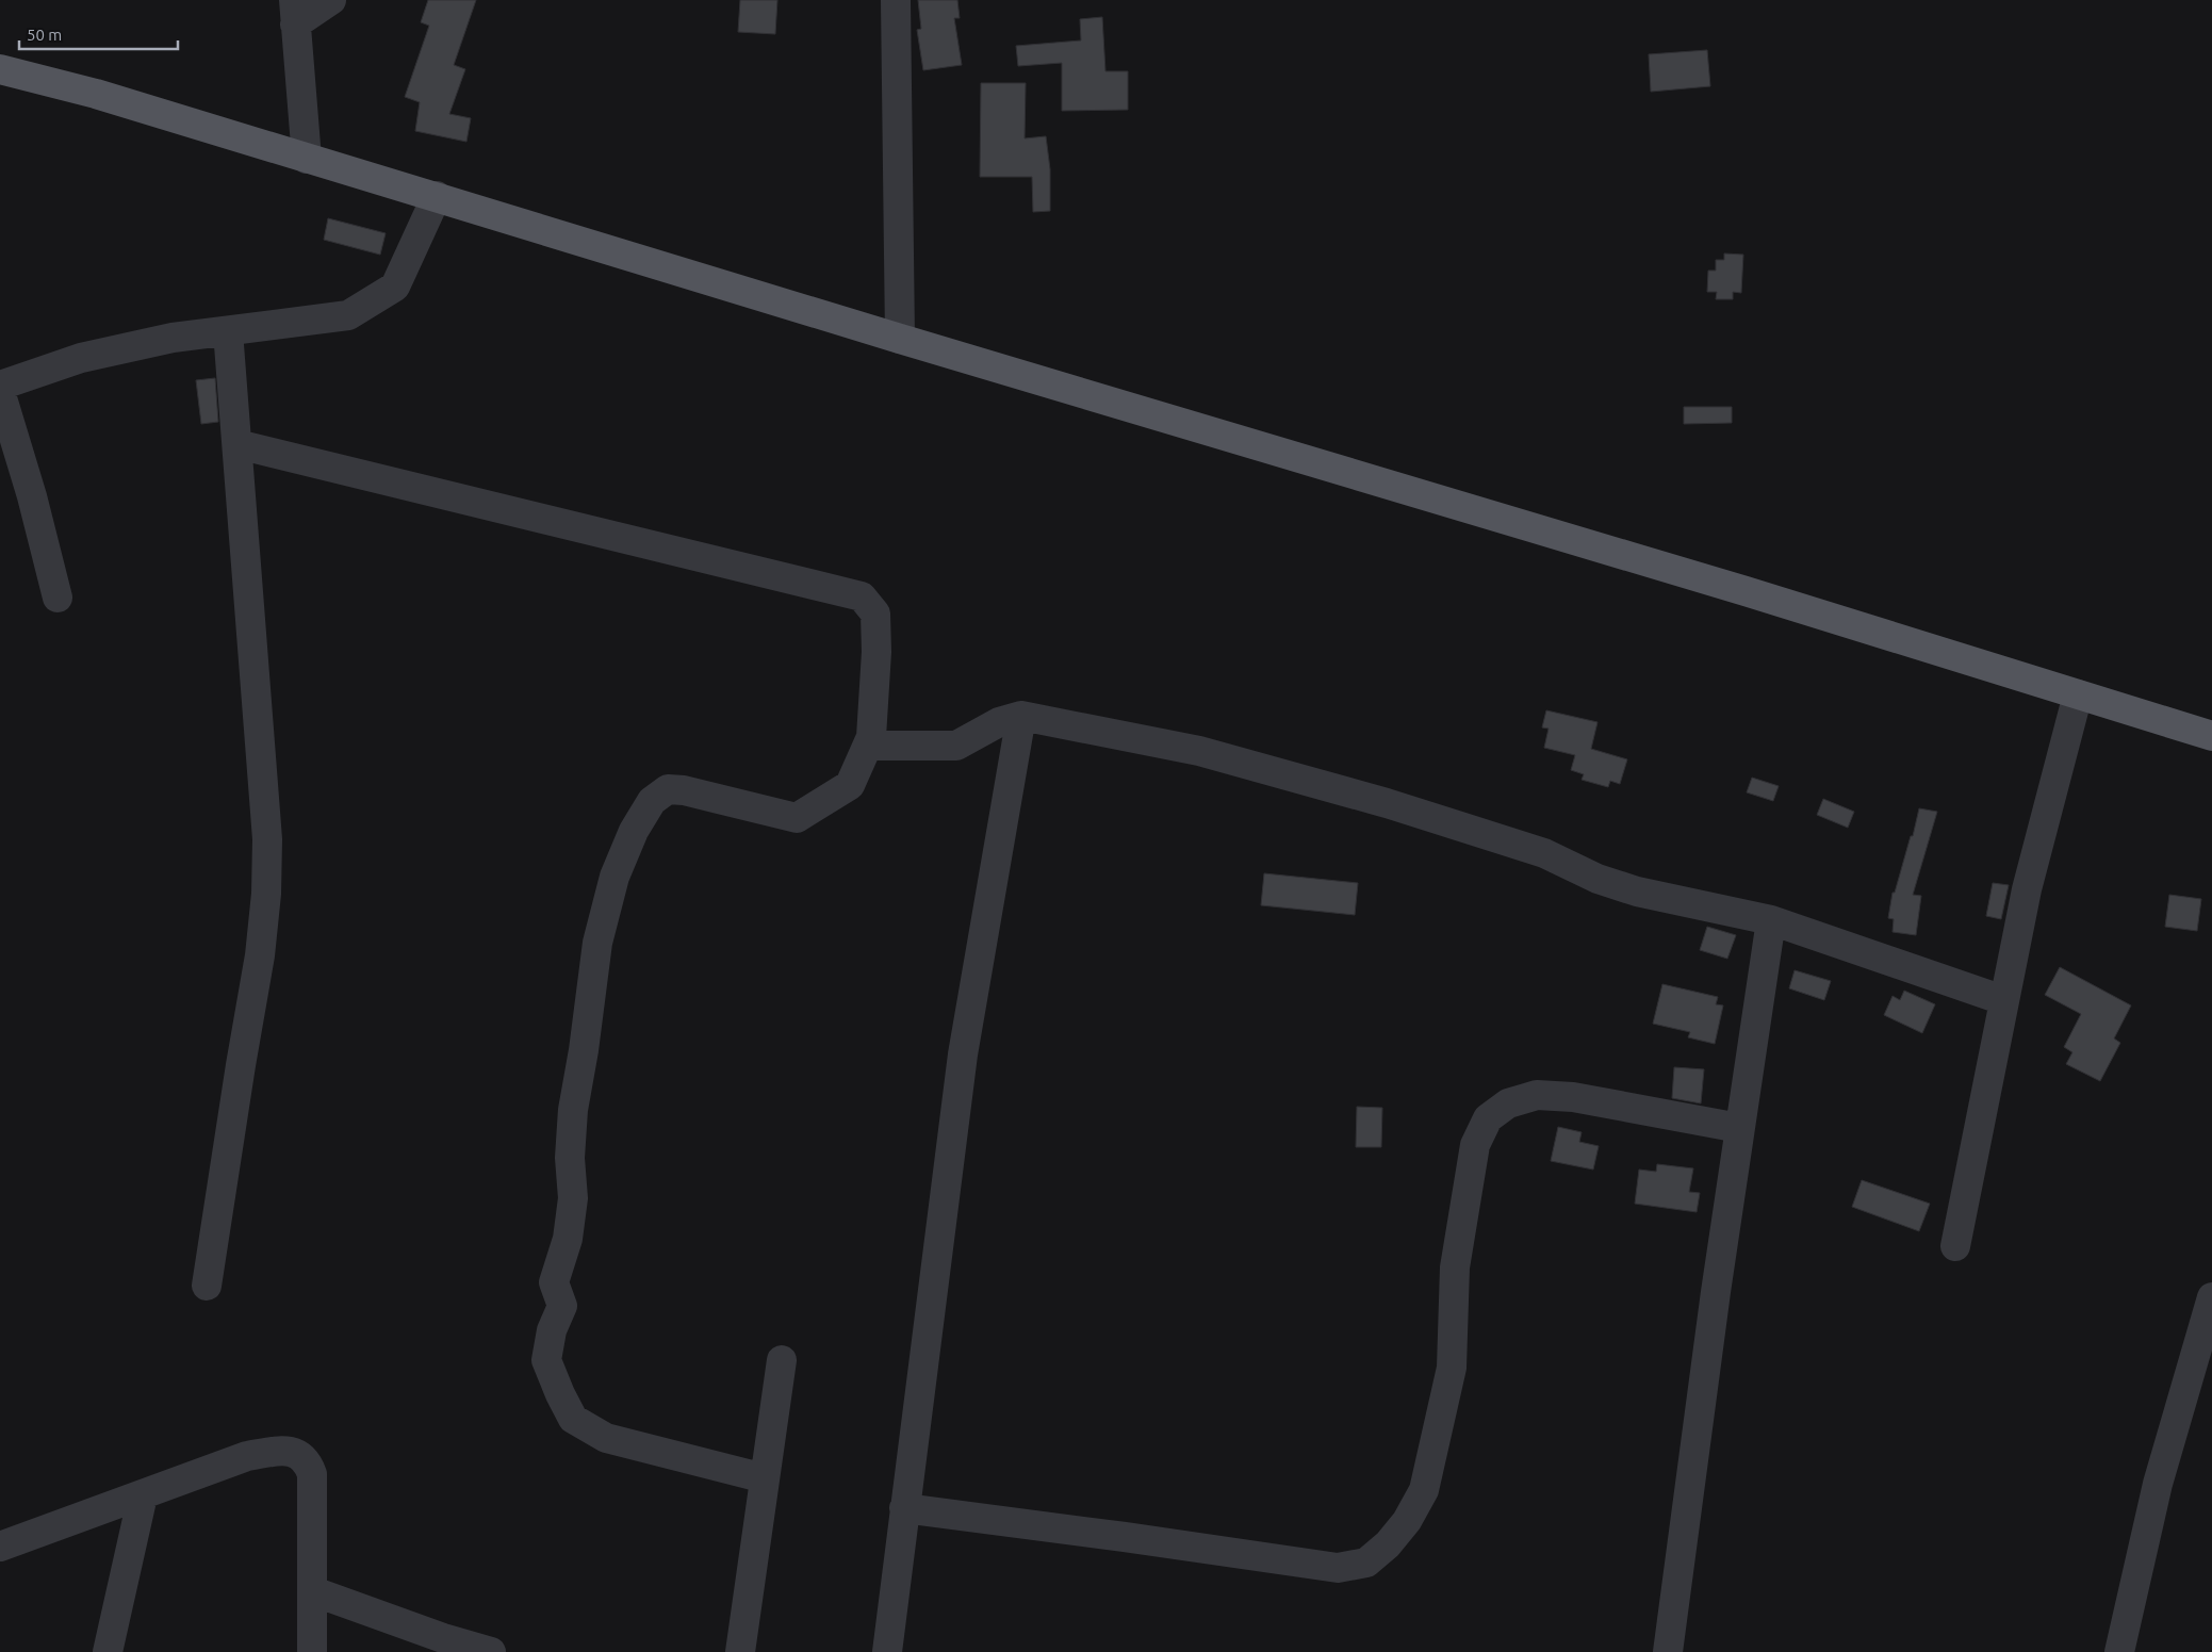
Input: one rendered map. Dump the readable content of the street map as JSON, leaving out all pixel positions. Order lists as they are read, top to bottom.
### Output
{
  "scale_bar": "50 m"
}
